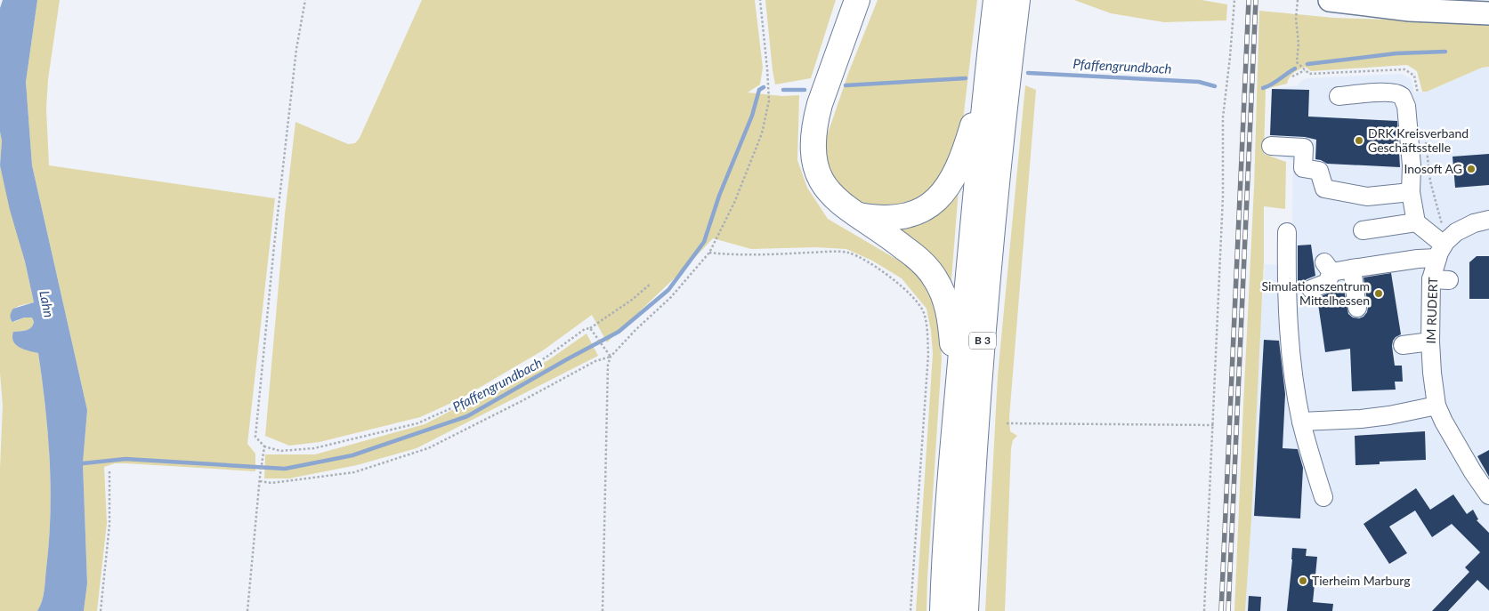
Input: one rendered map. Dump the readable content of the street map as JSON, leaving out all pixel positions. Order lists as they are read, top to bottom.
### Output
{
  "streets": {
    "highway": ["B 3"],
    "street": ["IM RUDERT"]
  },
  "water": ["Pfaffengrundbach", "Lahn"],
  "places": [
    "DRK Kreisverband Geschäftsstelle",
    "Inosoft AG",
    "Simulationszentrum Mittelhessen",
    "Tierheim Marburg"
  ]
}
